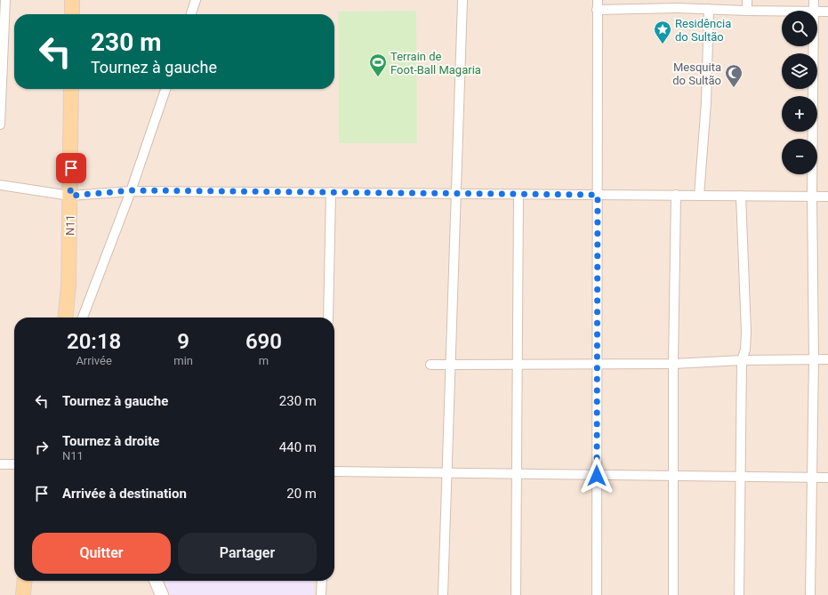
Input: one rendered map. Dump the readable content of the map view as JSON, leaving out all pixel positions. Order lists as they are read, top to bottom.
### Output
{
  "streets": {
    "main road": ["N11"]
  },
  "places": {
    "place": ["Residência do Sultão"],
    "sports": ["Terrain de Foot-Ball Magaria"],
    "mosque": ["Mesquita do Sultão"]
  },
  "page": {
    "map_buttons": ["+", "−"],
    "turn": ["230 m", "Tournez à gauche"],
    "eta": [
      "20:18",
      "Arrivée",
      "9",
      "min",
      "690",
      "m"
    ],
    "list": [
      {
        "name": "Tournez à gauche",
        "value": "230 m"
      },
      {
        "name": "Tournez à droite",
        "note": "N11",
        "value": "440 m"
      },
      {
        "name": "Arrivée à destination",
        "value": "20 m"
      }
    ],
    "buttons": ["Quitter", "Partager"]
  }
}
